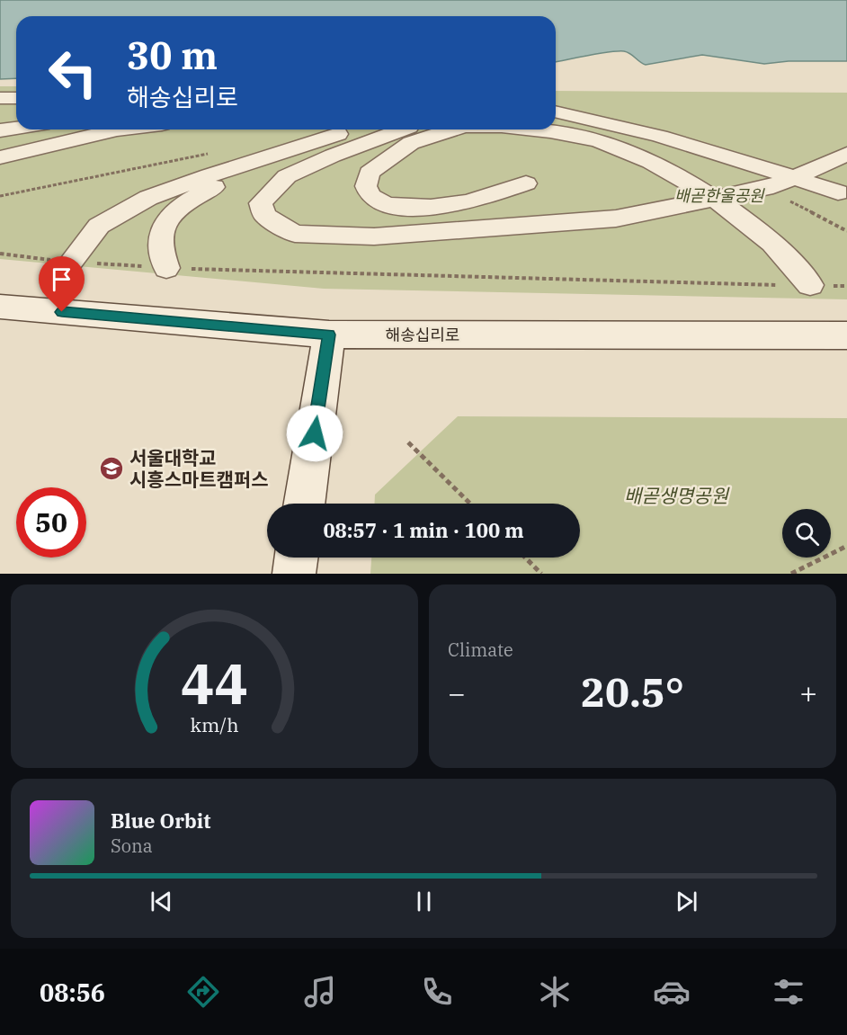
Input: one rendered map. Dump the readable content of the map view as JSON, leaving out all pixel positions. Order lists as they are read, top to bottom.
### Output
{
  "streets": {
    "main road": ["해송십리로"]
  },
  "parks": ["배곧한울공원", "배곧생명공원"],
  "places": {
    "school or university": ["서울대학교 시흥스마트캠퍼스"]
  },
  "page": {
    "turn": ["30 m", "해송십리로"],
    "limit": "50",
    "trip": "08:57 · 1 min · 100 m",
    "tile": "Climate",
    "heat": ["−", "20.5°", "+"],
    "song": ["Blue Orbit", "Sona"],
    "tabs": "08:56",
    "gauge": ["44", "km/h"]
  }
}
